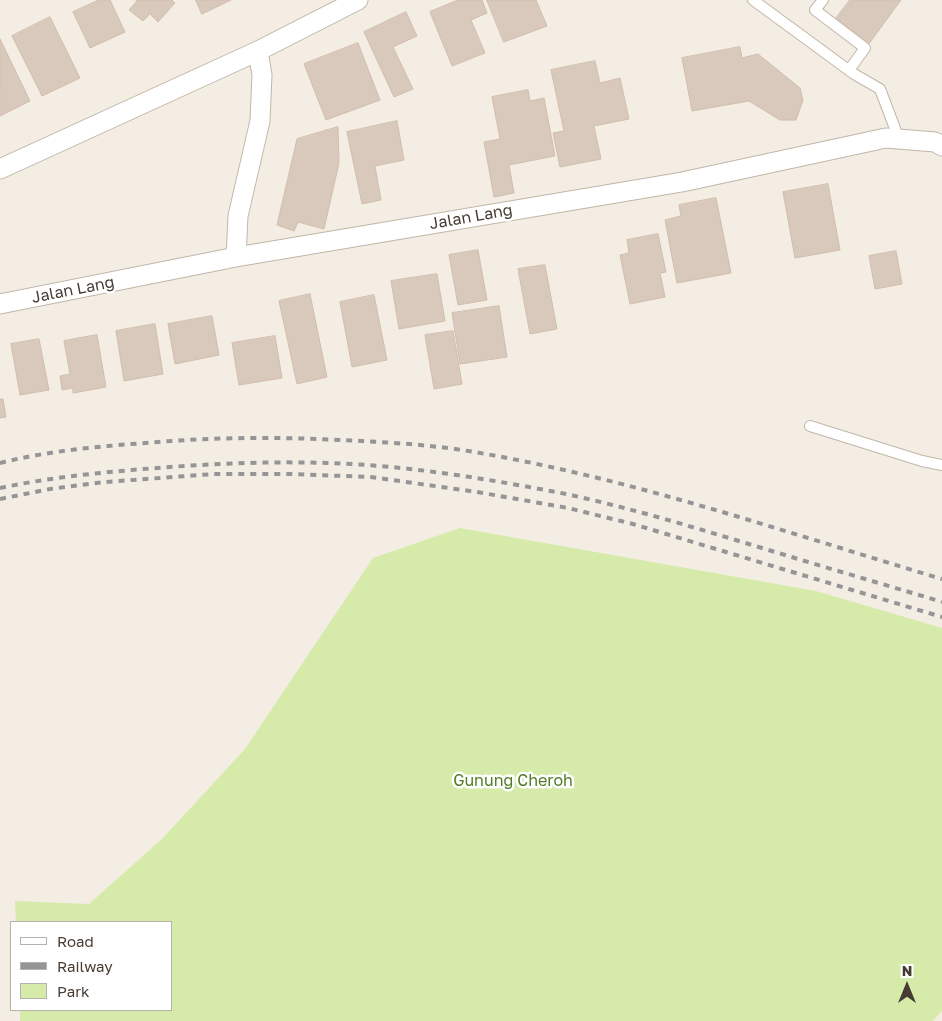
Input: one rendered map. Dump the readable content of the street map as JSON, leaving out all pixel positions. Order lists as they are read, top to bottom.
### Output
{
  "streets": {
    "street": ["Jalan Lang"]
  },
  "parks": ["Gunung Cheroh"],
  "legend": ["Road", "Railway", "Park"],
  "north": "top"
}
